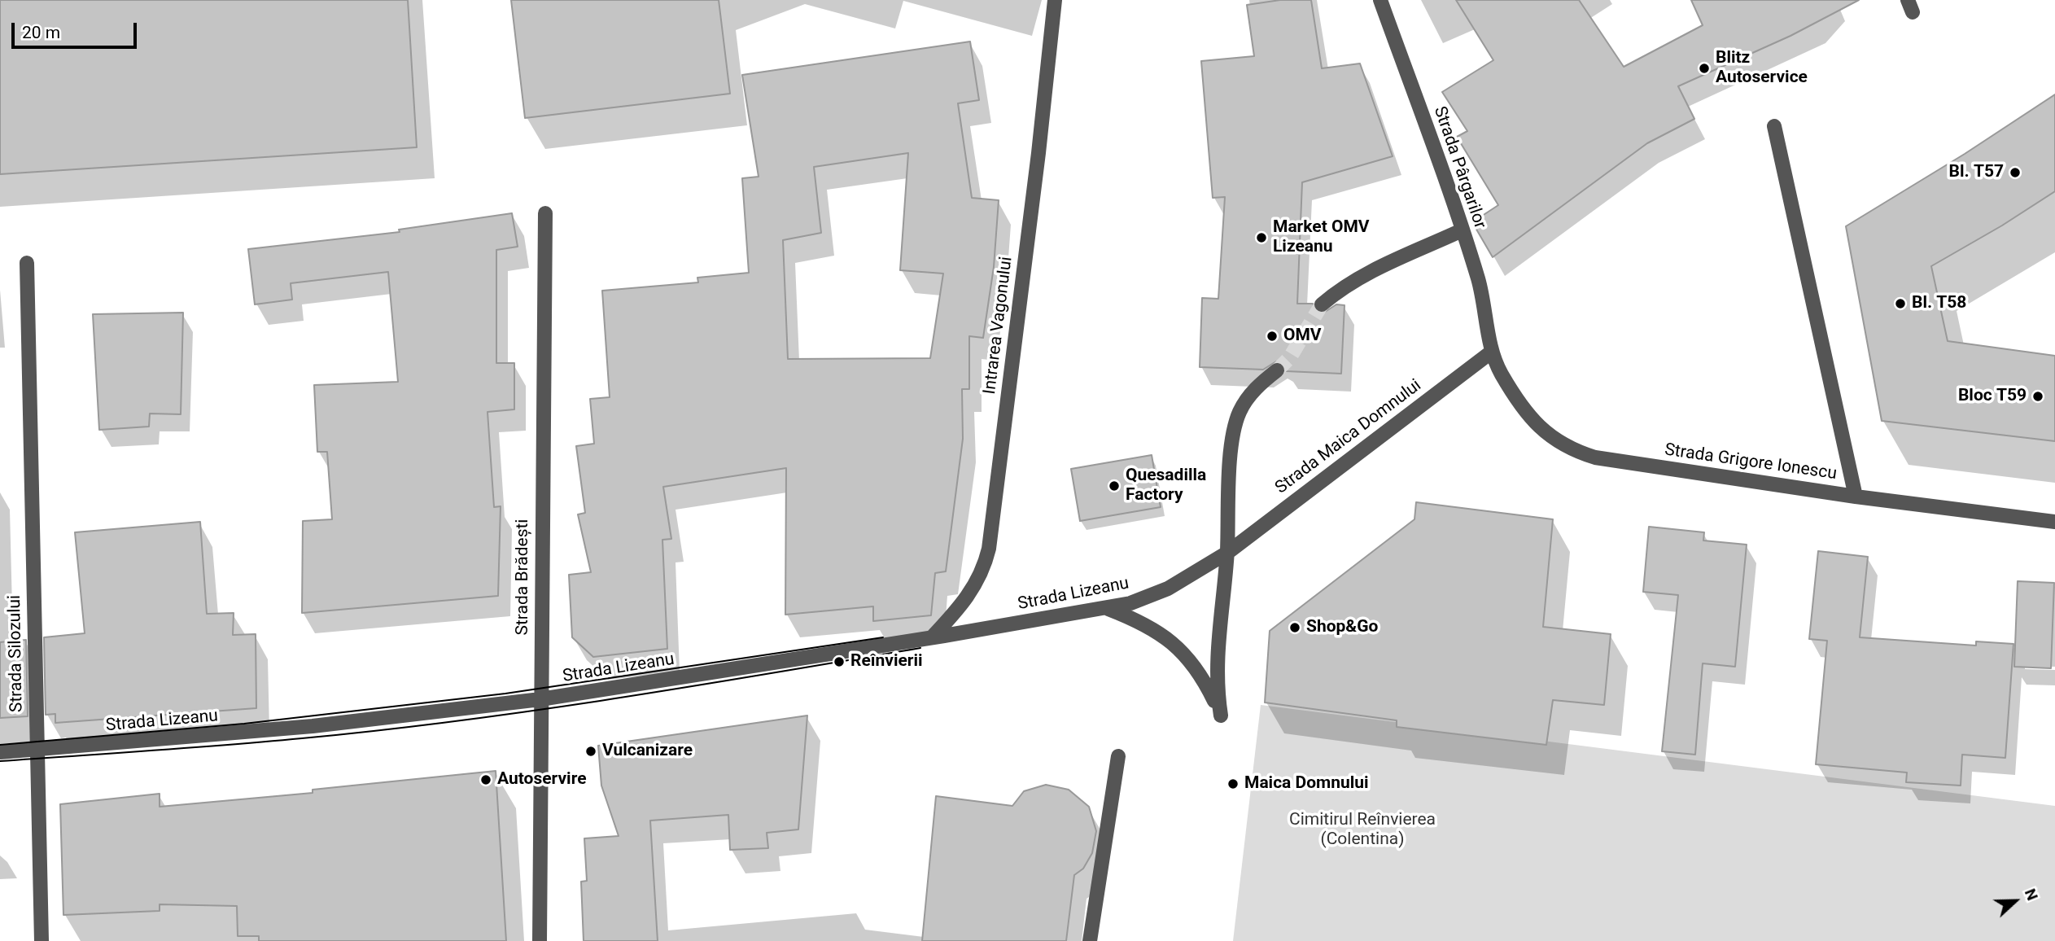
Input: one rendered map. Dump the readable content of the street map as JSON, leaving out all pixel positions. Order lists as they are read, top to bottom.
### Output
{
  "streets": {
    "street": [
      "Strada Pârgarilor",
      "Intrarea Vagonului",
      "Strada Maica Domnului",
      "Strada Grigore Ionescu",
      "Strada Brădești",
      "Strada Lizeanu",
      "Strada Silozului"
    ]
  },
  "crossings": [
    ["Strada Pârgarilor", "Strada Maica Domnului"],
    ["Strada Pârgarilor", "Strada Grigore Ionescu"],
    ["Intrarea Vagonului", "Strada Lizeanu"],
    ["Strada Maica Domnului", "Strada Grigore Ionescu"],
    ["Strada Maica Domnului", "Strada Lizeanu"],
    ["Strada Brădești", "Strada Lizeanu"],
    ["Strada Lizeanu", "Strada Silozului"]
  ],
  "parks": ["Cimitirul Reînvierea (Colentina)"],
  "places": [
    "Blitz Autoservice",
    "Bl. T57",
    "Market OMV Lizeanu",
    "Bl. T58",
    "OMV",
    "Bloc T59",
    "Quesadilla Factory",
    "Shop&Go",
    "Reînvierii",
    "Vulcanizare",
    "Autoservire",
    "Maica Domnului"
  ],
  "scale_bar": "20 m",
  "north": "right"
}
